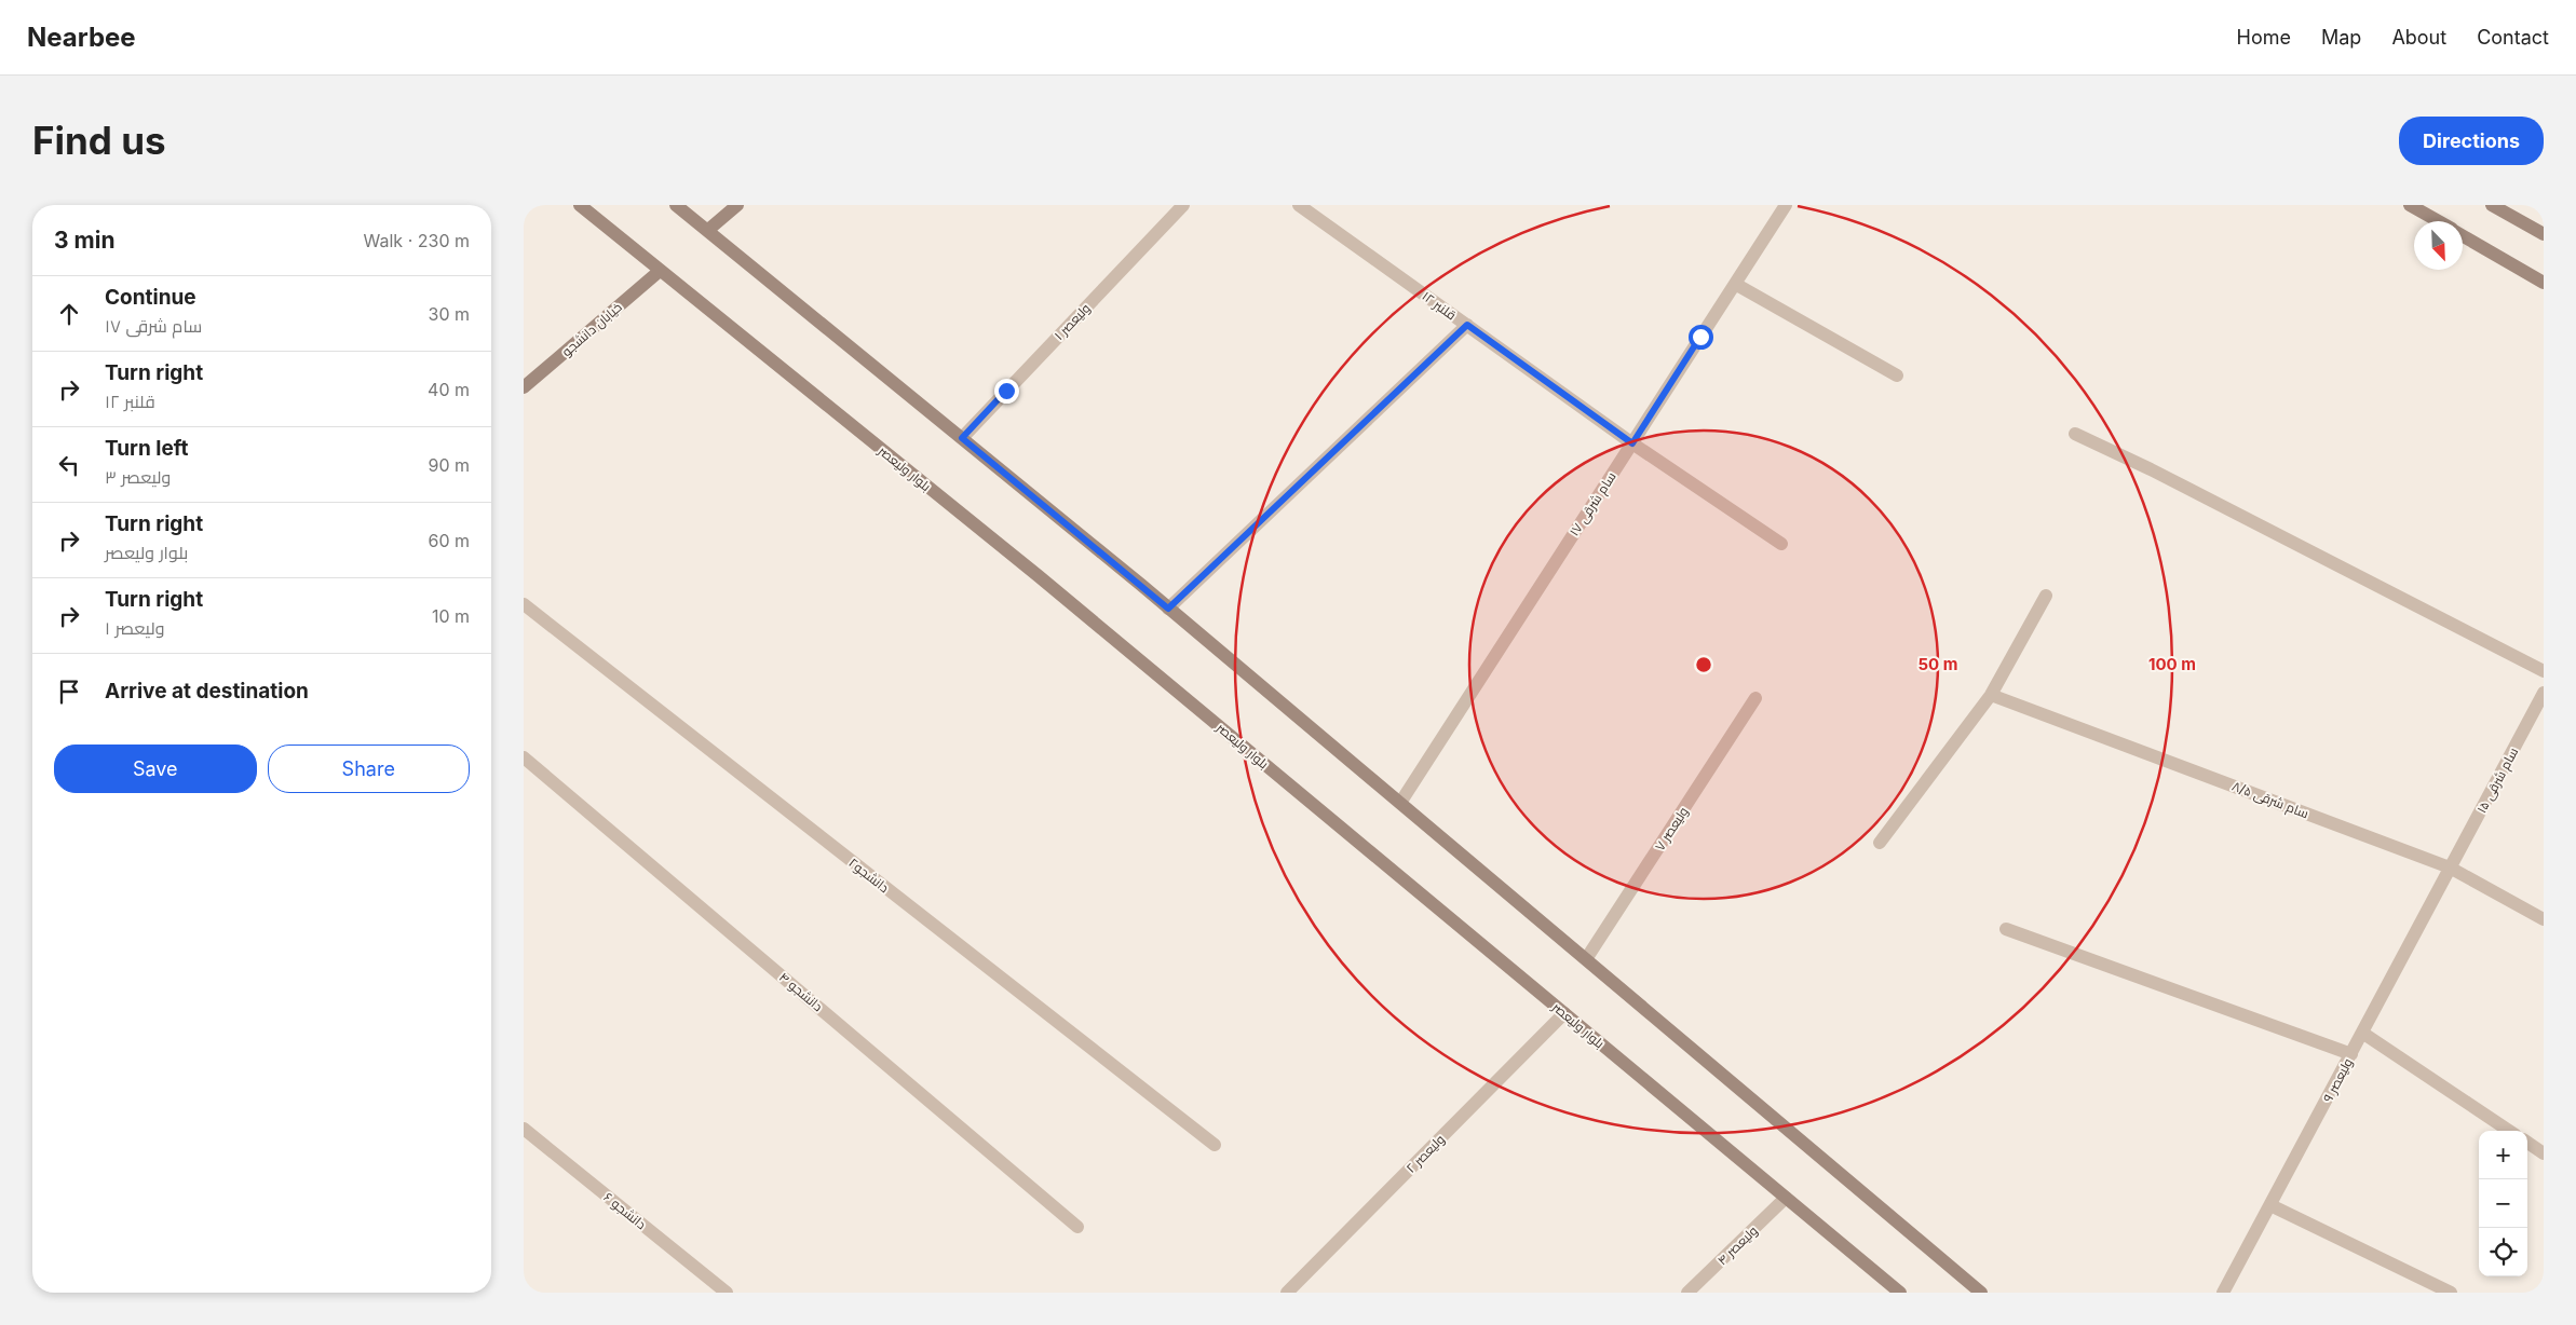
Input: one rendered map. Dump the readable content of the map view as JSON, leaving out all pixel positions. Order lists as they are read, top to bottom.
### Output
{
  "streets": {
    "main road": ["خیابان دانشجو", "بلوار ولیعصر"],
    "street": [
      "قلنبر ۱۲",
      "ولیعصر ۱",
      "سام شرقی ۱۷",
      "سام شرقی ۱۵",
      "سام شرقی ۸/۵",
      "ولیعصر ۷",
      "دانشجو۲",
      "دانشجو ۴",
      "ولیعصر ۹",
      "ولیعصر ۲",
      "دانشجو ۶",
      "ولیعصر ۴"
    ]
  },
  "crossings": [
    ["قلنبر ۱۲", "سام شرقی ۱۷"],
    ["خیابان دانشجو", "بلوار ولیعصر"],
    ["بلوار ولیعصر", "ولیعصر ۲"],
    ["بلوار ولیعصر", "ولیعصر ۴"],
    ["سام شرقی ۱۵", "سام شرقی ۸/۵"],
    ["سام شرقی ۱۵", "ولیعصر ۹"],
    ["سام شرقی ۸/۵", "ولیعصر ۹"]
  ],
  "north": "bottom right",
  "page": {
    "header": "Nearbee",
    "nav": [
      "Home",
      "Map",
      "About",
      "Contact"
    ],
    "buttons": [
      "Directions",
      ["Save", "Share"]
    ],
    "title": "Find us",
    "heading": ["3 min", "Walk · 230 m"],
    "list": [
      ["Continue", "سام شرقی ۱۷", "30 m"],
      ["Turn right", "قلنبر ۱۲", "40 m"],
      ["Turn left", "ولیعصر ۳", "90 m"],
      ["Turn right", "بلوار ولیعصر", "60 m"],
      ["Turn right", "ولیعصر ۱", "10 m"],
      "Arrive at destination"
    ],
    "map_buttons": ["+", "−"]
  },
  "rings": ["50 m", "100 m"]
}
